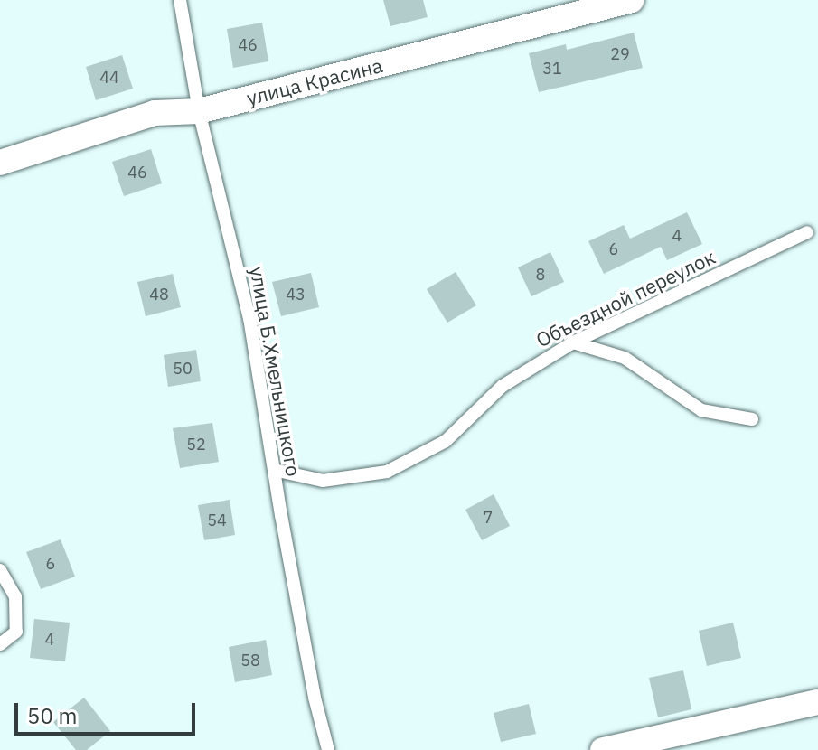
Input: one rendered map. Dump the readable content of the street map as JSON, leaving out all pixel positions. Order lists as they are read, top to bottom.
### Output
{
  "streets": {
    "street": ["улица Красина"],
    "lane": ["Объездной переулок", "улица Б.Хмельницкого"]
  },
  "crossings": [
    ["улица Красина", "улица Б.Хмельницкого"],
    ["Объездной переулок", "улица Б.Хмельницкого"]
  ],
  "house_numbers": [
    "46",
    "29",
    "31",
    "44",
    "46",
    "4",
    "6",
    "8",
    "48",
    "43",
    "50",
    "52",
    "7",
    "54",
    "6",
    "4",
    "58"
  ],
  "scale_bar": "50 m"
}
